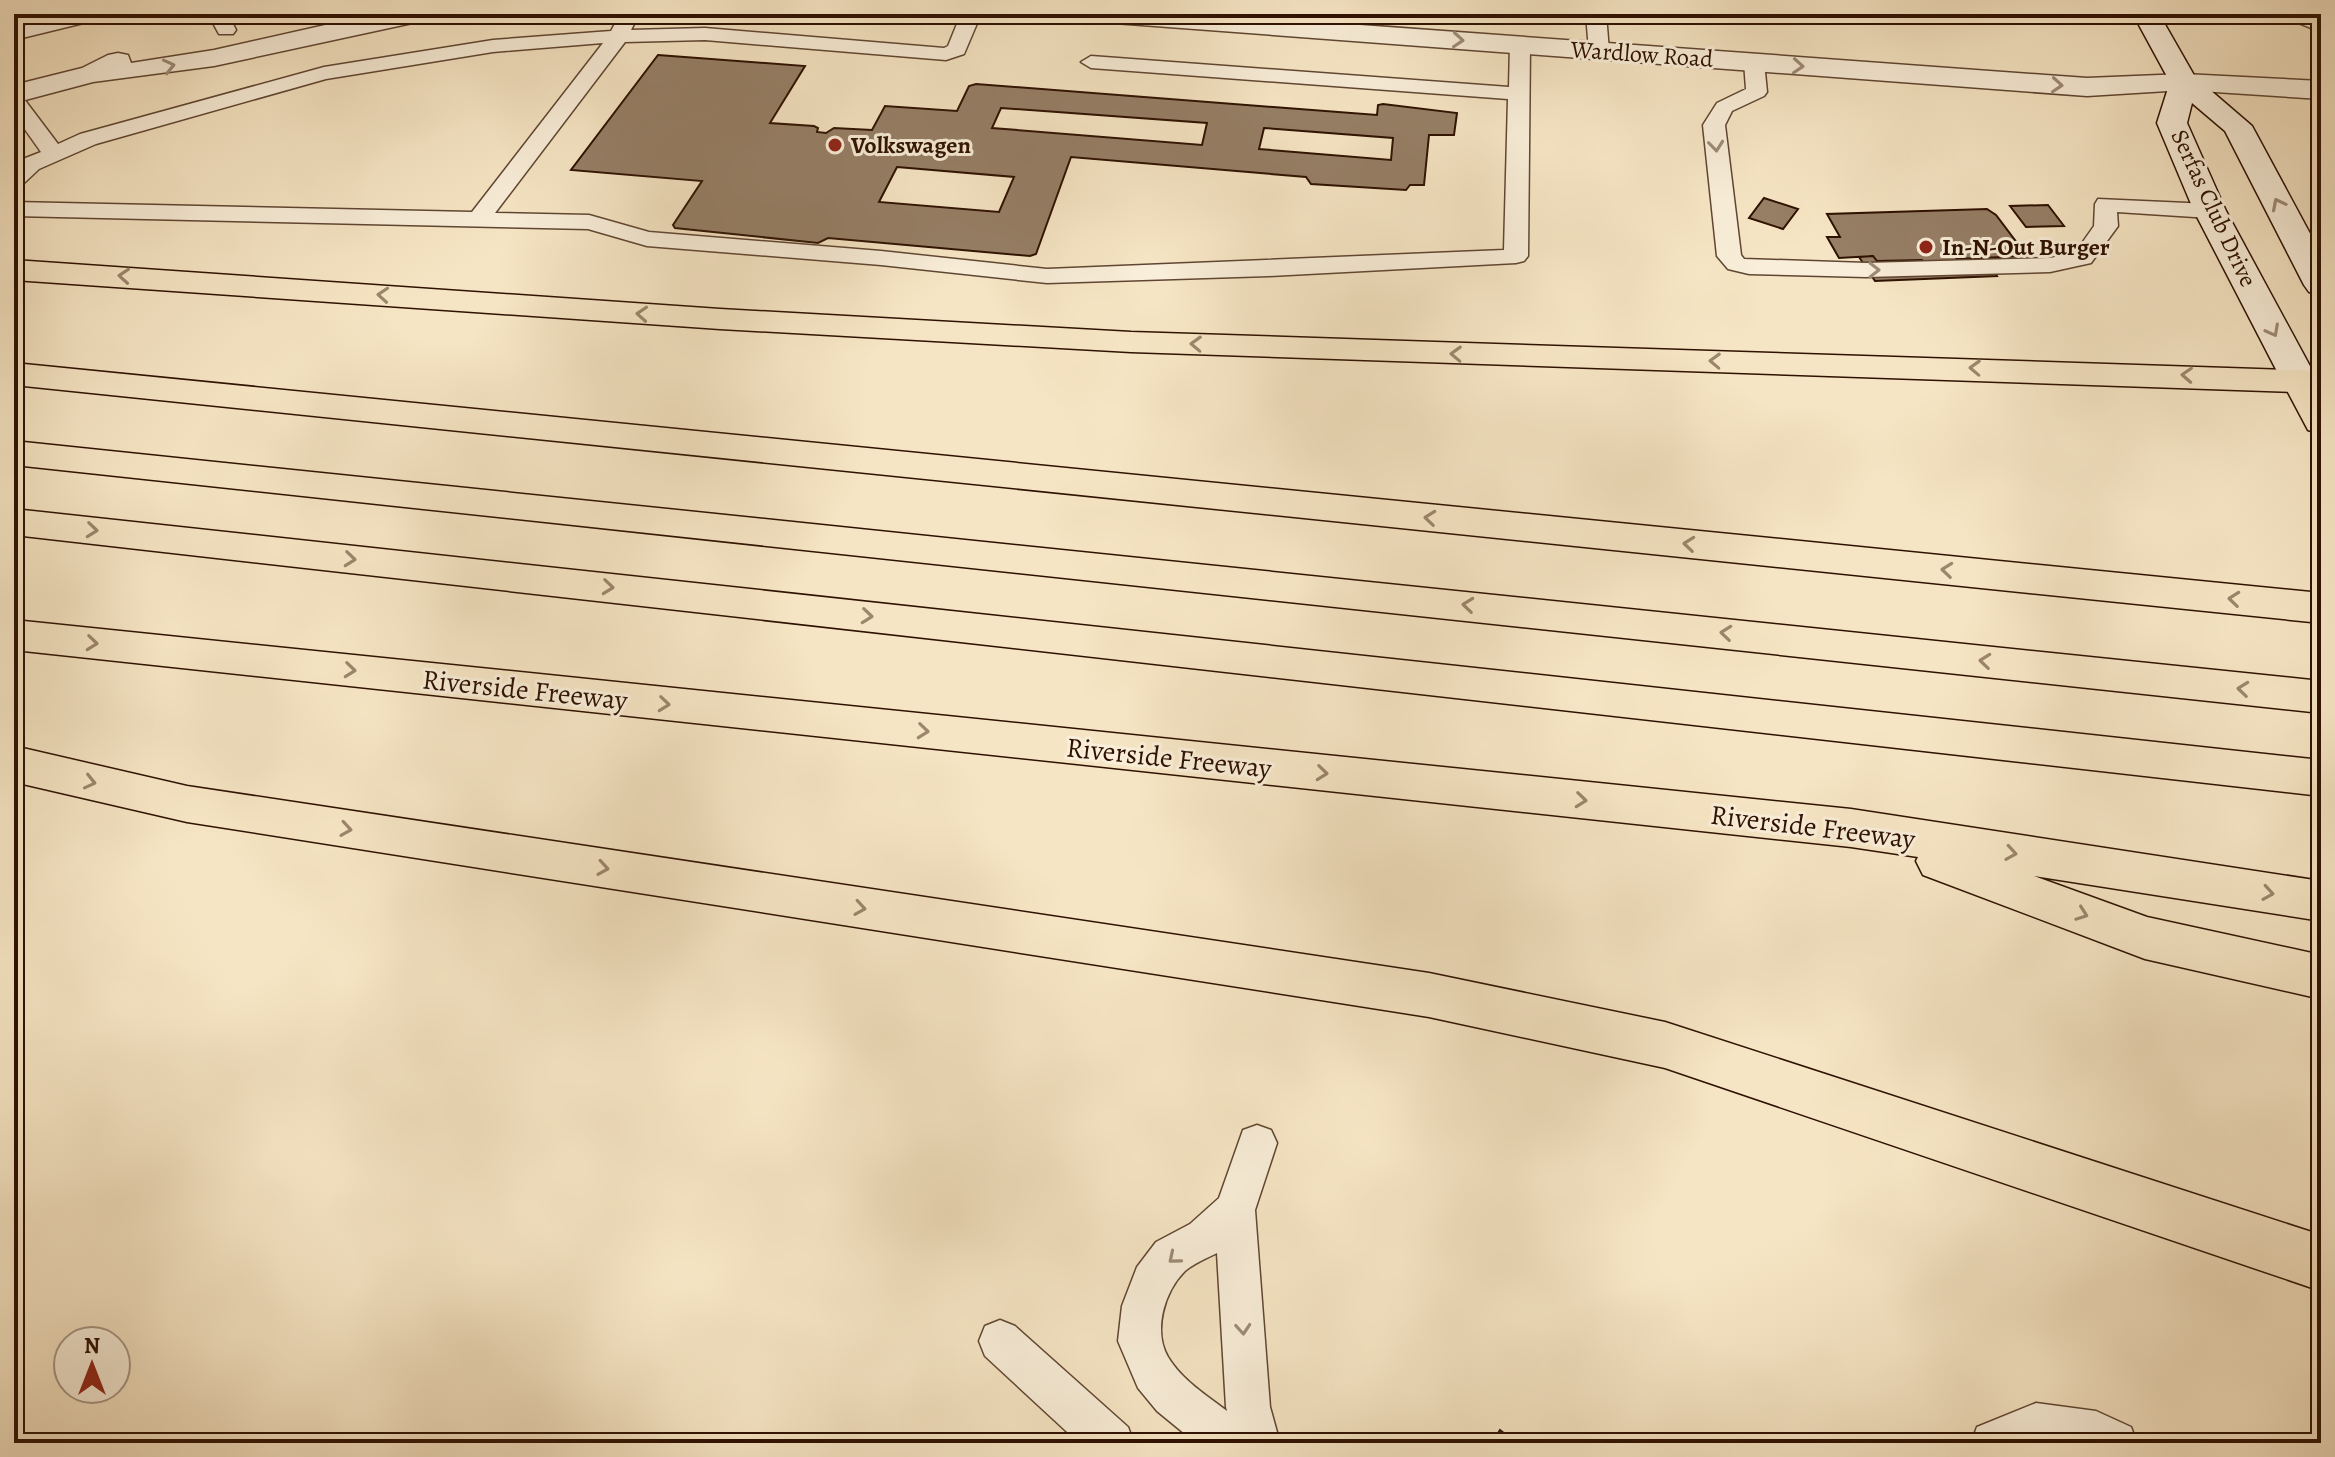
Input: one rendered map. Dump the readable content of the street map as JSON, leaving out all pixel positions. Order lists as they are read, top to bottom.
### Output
{
  "streets": {
    "main road": ["Serfas Club Drive", "Riverside Freeway"],
    "street": ["Wardlow Road"]
  },
  "crossings": [
    ["Wardlow Road", "Serfas Club Drive"]
  ],
  "places": ["Volkswagen", "In-N-Out Burger"],
  "north": "top"
}
